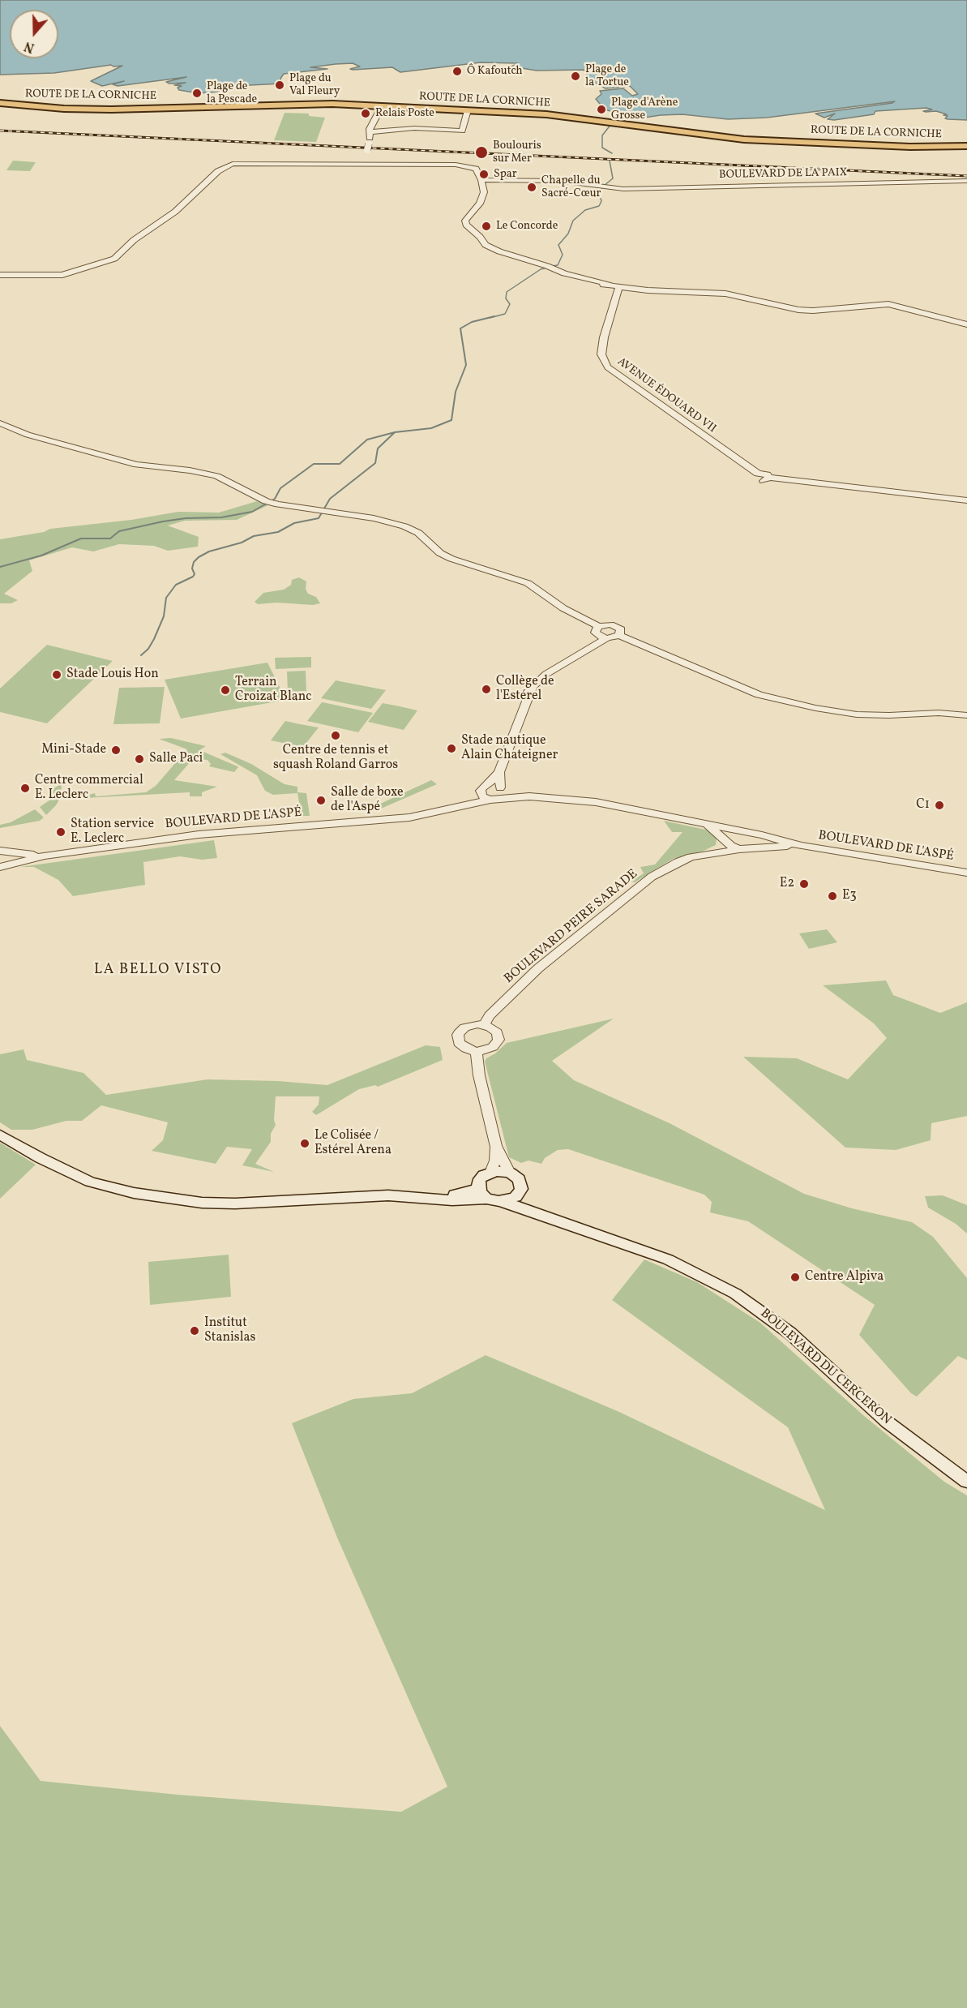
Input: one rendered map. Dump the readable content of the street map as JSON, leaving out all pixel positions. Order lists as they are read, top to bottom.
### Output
{
  "streets": {
    "main road": ["ROUTE DE LA CORNICHE", "BOULEVARD DU CERCERON"],
    "street": [
      "BOULEVARD DE LA PAIX",
      "AVENUE ÉDOUARD VII",
      "BOULEVARD DE L'ASPÉ",
      "BOULEVARD PEIRE SARADE"
    ]
  },
  "crossings": [
    ["BOULEVARD DE L'ASPÉ", "BOULEVARD PEIRE SARADE"]
  ],
  "districts": ["LA BELLO VISTO"],
  "places": [
    "Ô Kafoutch",
    "Plage de la Tortue",
    "Plage du Val Fleury",
    "Plage de la Pescade",
    "Plage d'Arène Grosse",
    "Relais Poste",
    "Boulouris sur Mer",
    "Spar",
    "Chapelle du Sacré-Cœur",
    "Le Concorde",
    "Stade Louis Hon",
    "Collège de l'Estérel",
    "Terrain Croizat Blanc",
    "Centre de tennis et squash Roland Garros",
    "Stade nautique Alain Chateigner",
    "Mini-Stade",
    "Salle Paci",
    "Centre commercial E. Leclerc",
    "Salle de boxe de l'Aspé",
    "C1",
    "Station service E. Leclerc",
    "E2",
    "E3",
    "Le Colisée / Estérel Arena",
    "Centre Alpiva",
    "Institut Stanislas"
  ],
  "north": "bottom"
}
